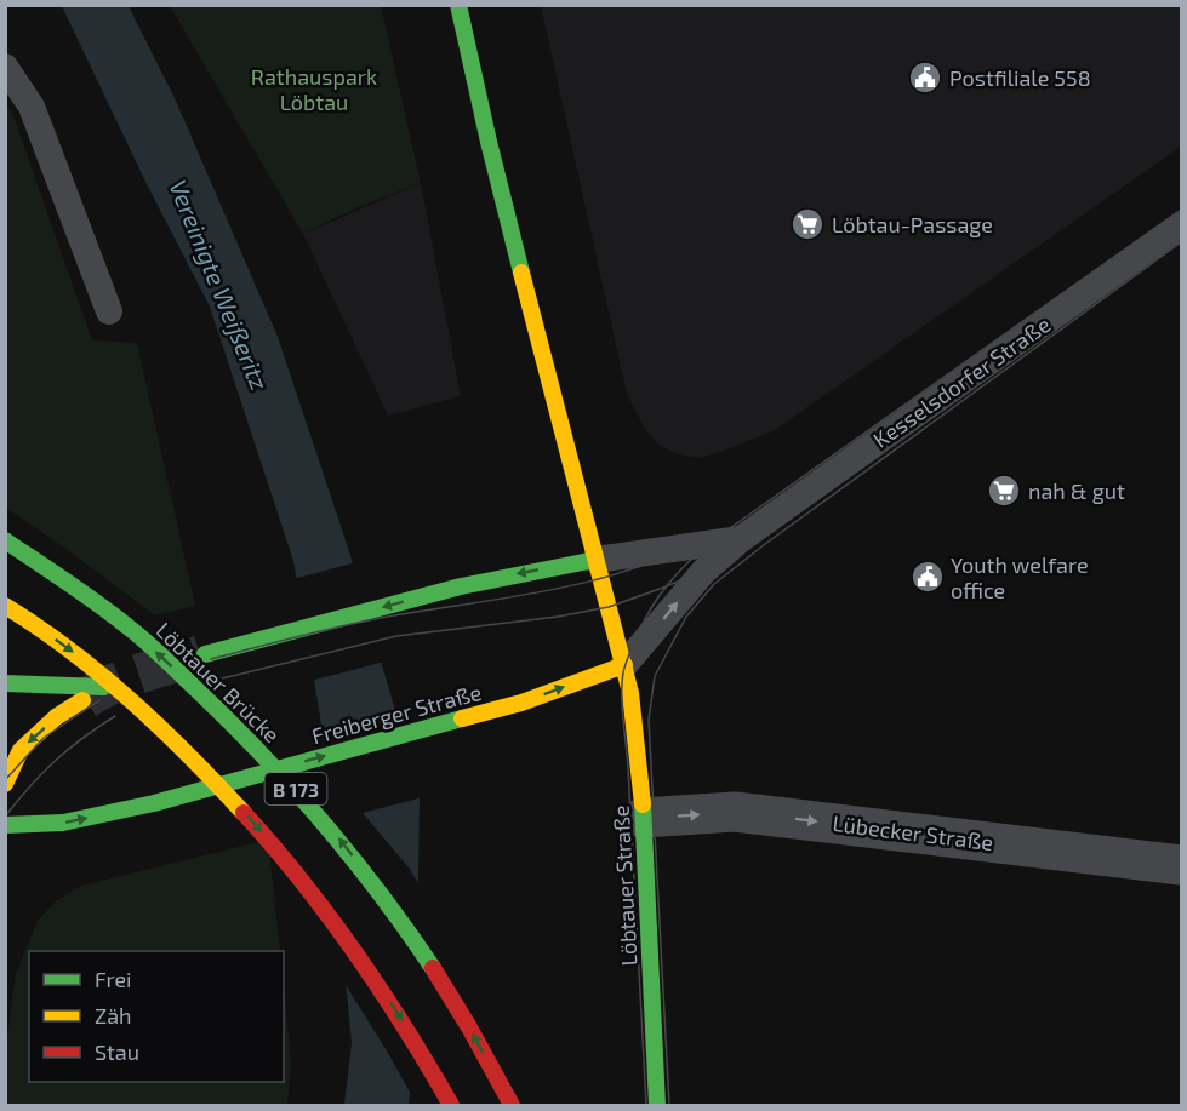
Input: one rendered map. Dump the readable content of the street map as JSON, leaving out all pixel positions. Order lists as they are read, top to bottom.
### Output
{
  "streets": {
    "main road": [
      "Löbtauer Brücke",
      "Freiberger Straße",
      "B 173",
      "Löbtauer Straße"
    ],
    "street": ["Lübecker Straße"],
    "lane": ["Kesselsdorfer Straße"]
  },
  "crossings": [
    ["Kesselsdorfer Straße", "Freiberger Straße"],
    ["Kesselsdorfer Straße", "Löbtauer Straße"],
    ["Freiberger Straße", "Löbtauer Straße"],
    ["Lübecker Straße", "Löbtauer Straße"]
  ],
  "one_way": ["Lübecker Straße"],
  "water": ["Vereinigte Weißeritz"],
  "parks": ["Rathauspark Löbtau"],
  "places": {
    "public building": ["Postfiliale 558", "Youth welfare office"],
    "supermarket": ["Löbtau-Passage", "nah & gut"]
  },
  "legend": ["Frei", "Zäh", "Stau"]
}
